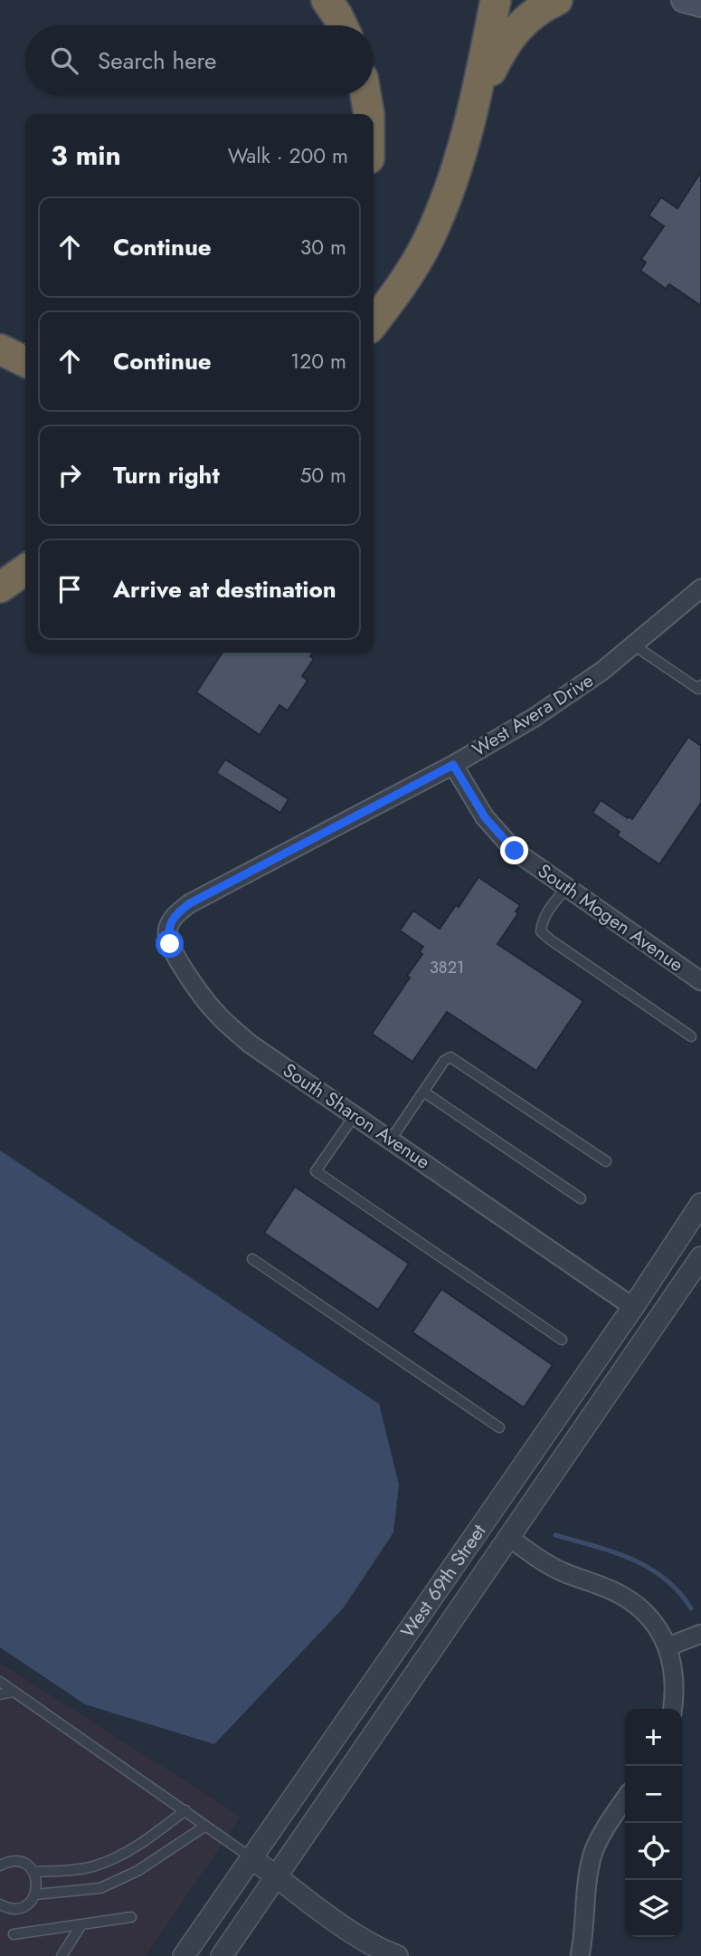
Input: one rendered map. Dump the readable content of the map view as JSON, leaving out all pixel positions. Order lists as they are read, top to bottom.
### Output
{
  "streets": {
    "street": [
      "West Avera Drive",
      "South Mogen Avenue",
      "South Sharon Avenue",
      "West 69th Street"
    ]
  },
  "crossings": [
    ["West Avera Drive", "South Mogen Avenue"],
    ["West Avera Drive", "South Sharon Avenue"],
    ["South Sharon Avenue", "West 69th Street"]
  ],
  "house_numbers": ["3821"],
  "page": {
    "search": "Search here",
    "heading": ["3 min", "Walk · 200 m"],
    "list": [
      ["Continue", "30 m"],
      ["Continue", "120 m"],
      ["Turn right", "50 m"],
      "Arrive at destination"
    ],
    "map_buttons": ["+", "−"]
  }
}
